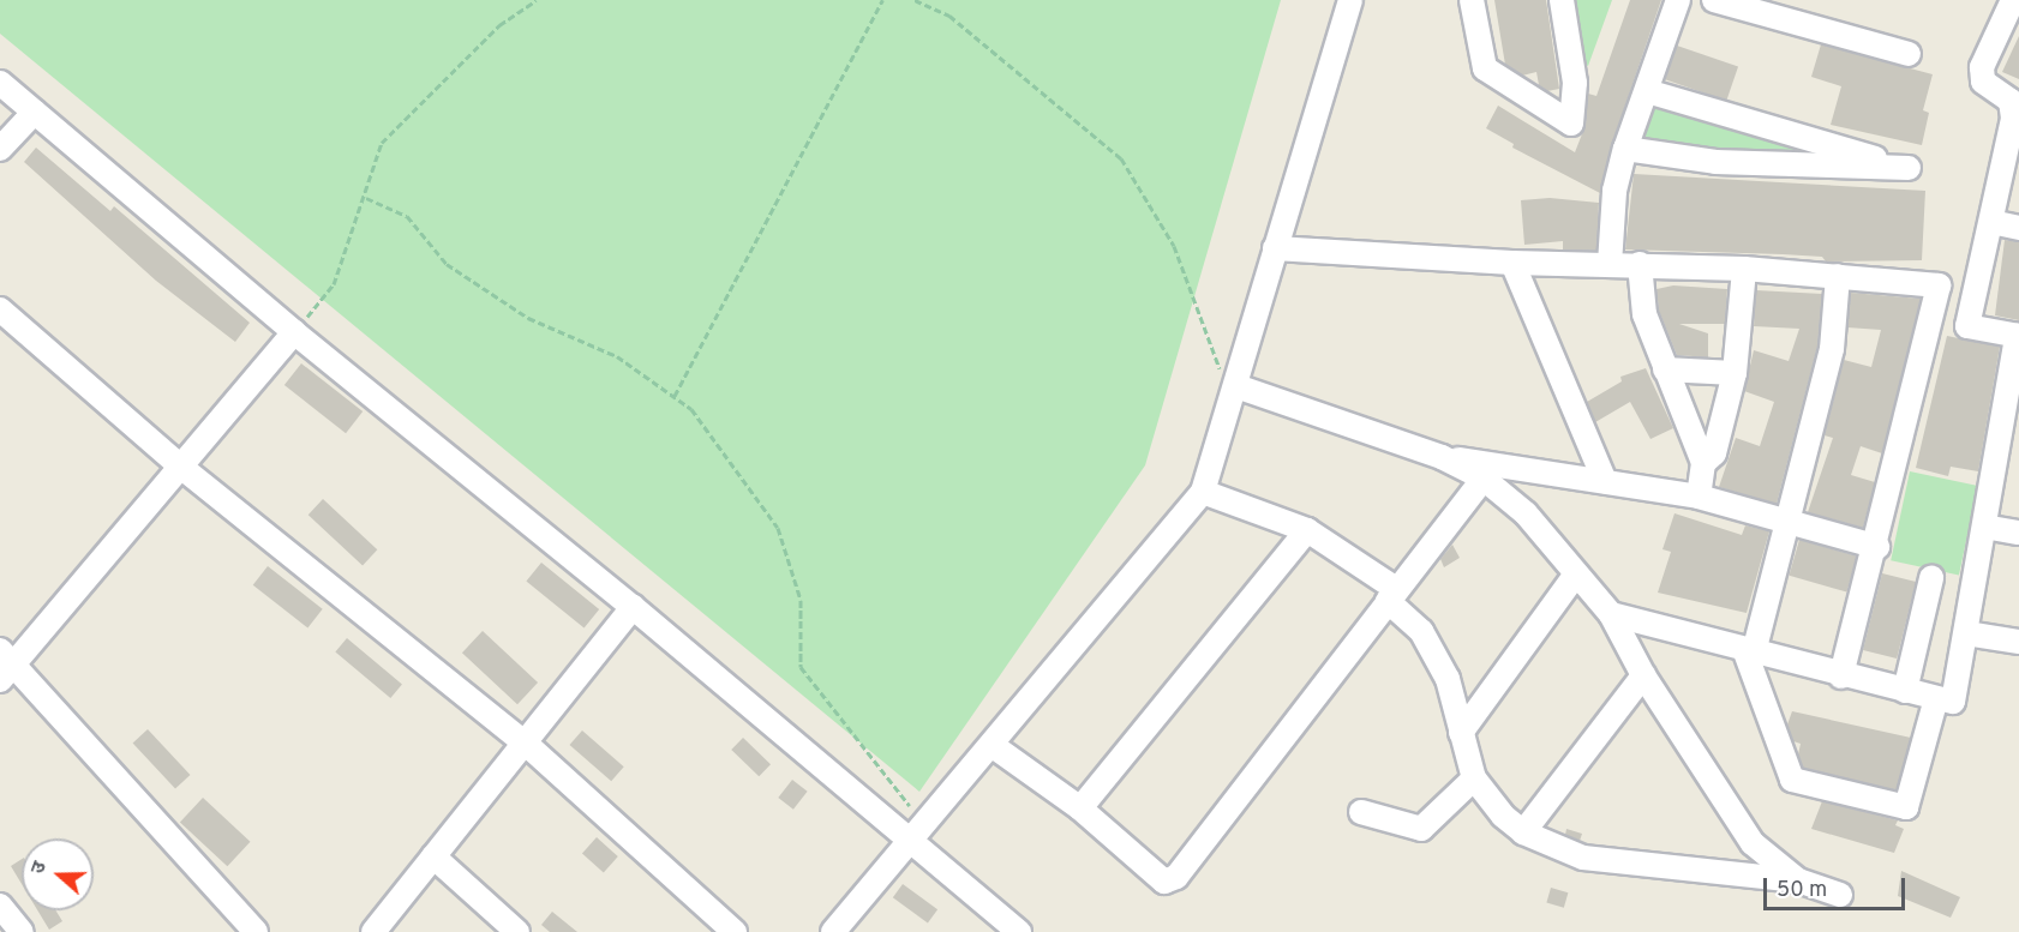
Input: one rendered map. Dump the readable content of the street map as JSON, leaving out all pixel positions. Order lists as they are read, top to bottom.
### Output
{
  "scale_bar": "50 m",
  "north": "left"
}
